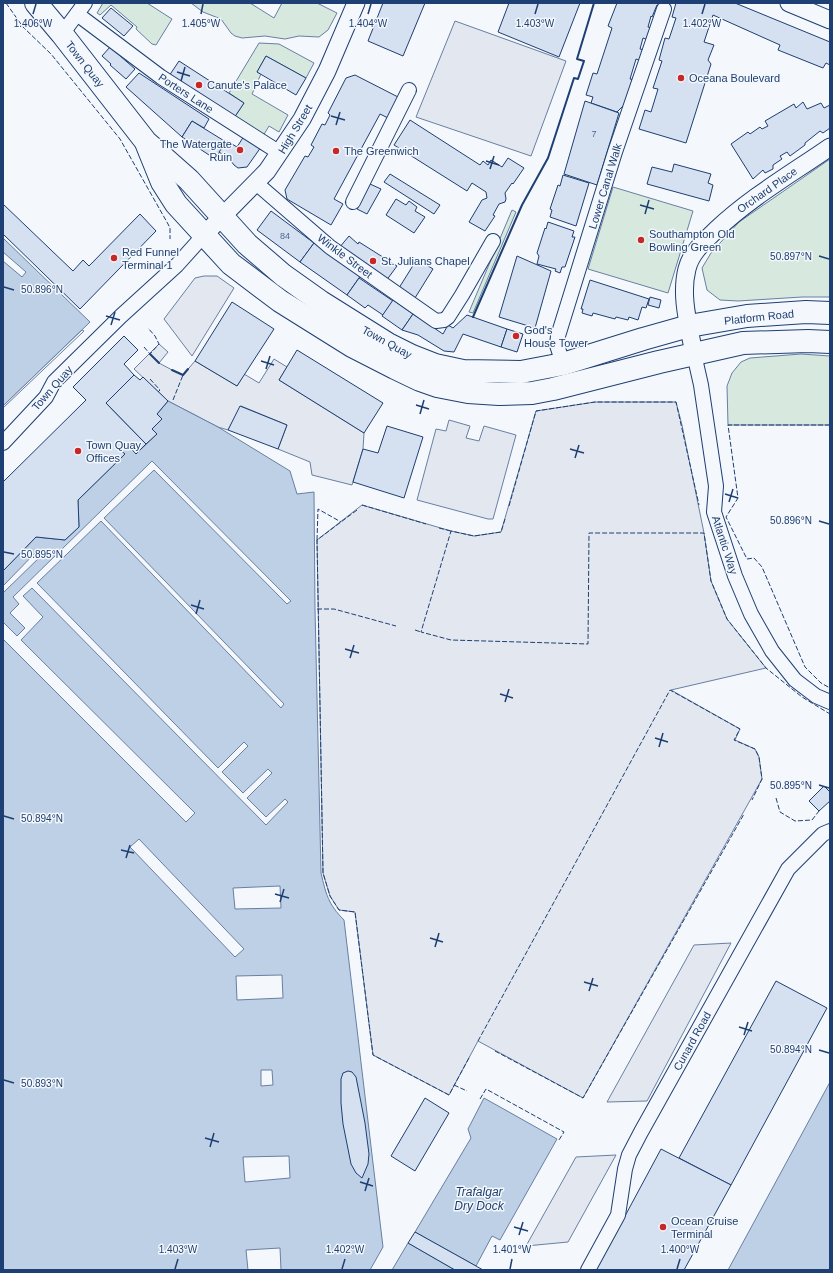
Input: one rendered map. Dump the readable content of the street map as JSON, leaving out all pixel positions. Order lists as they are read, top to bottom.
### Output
{
  "streets": {
    "main road": ["Town Quay", "Platform Road"],
    "street": [
      "Porters Lane",
      "High Street",
      "Lower Canal Walk",
      "Orchard Place",
      "Winkle Street",
      "Atlantic Way",
      "Cunard Road"
    ]
  },
  "crossings": [
    ["Town Quay", "High Street"],
    ["Town Quay", "Lower Canal Walk"],
    ["Town Quay", "Orchard Place"],
    ["Town Quay", "Platform Road"],
    ["Town Quay", "Atlantic Way"],
    ["Porters Lane", "High Street"],
    ["High Street", "Winkle Street"],
    ["Orchard Place", "Platform Road"],
    ["Orchard Place", "Atlantic Way"]
  ],
  "water": ["Trafalgar Dry Dock"],
  "places": [
    "Oceana Boulevard",
    "Canute's Palace",
    "The Watergate Ruin",
    "The Greenwich",
    "Southampton Old Bowling Green",
    "Red Funnel Terminal 1",
    "St. Julians Chapel",
    "God's House Tower",
    "Town Quay Offices",
    "Ocean Cruise Terminal"
  ],
  "house_numbers": ["7", "84"],
  "coordinates": [
    "1.406°W",
    "1.405°W",
    "1.404°W",
    "1.403°W",
    "1.402°W",
    "50.897°N",
    "50.896°N",
    "50.895°N",
    "50.894°N",
    "50.893°N",
    "1.401°W",
    "1.400°W"
  ]
}
